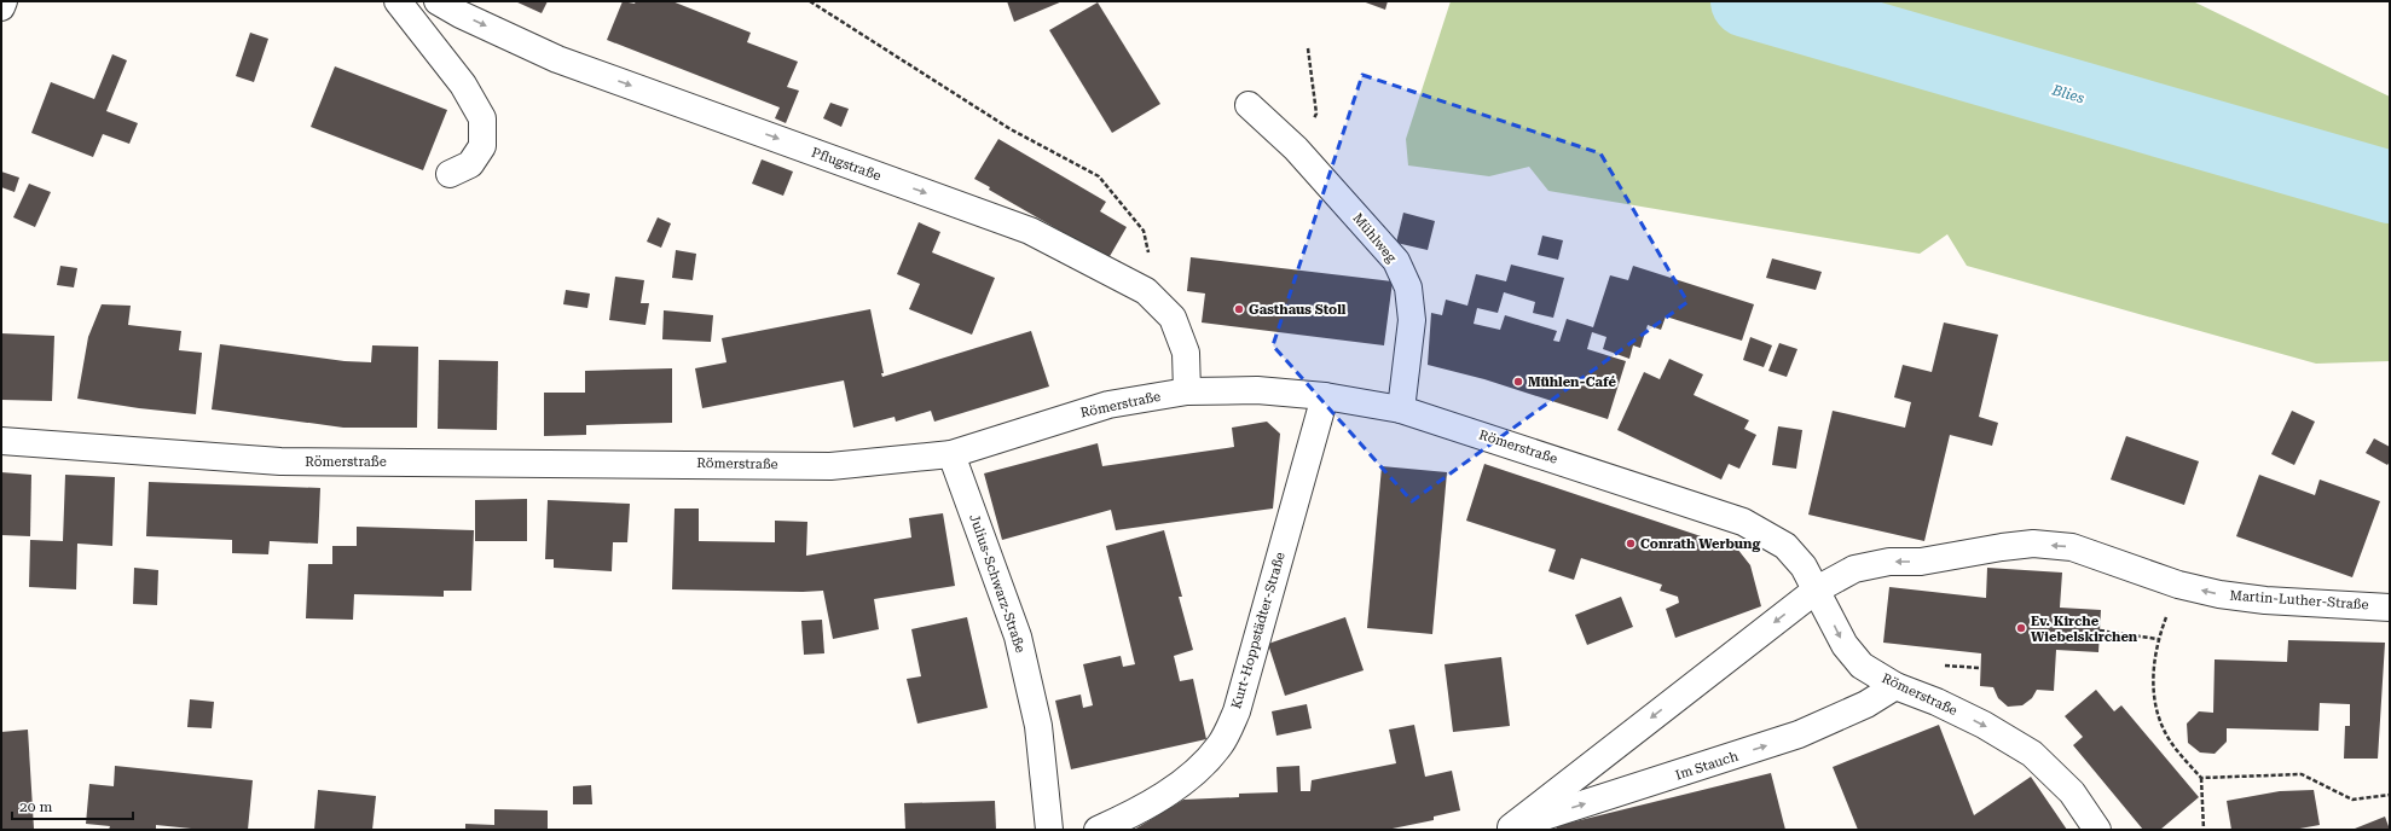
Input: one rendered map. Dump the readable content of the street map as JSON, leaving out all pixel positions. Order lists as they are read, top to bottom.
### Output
{
  "streets": {
    "street": [
      "Pflugstraße",
      "Mühlweg",
      "Römerstraße",
      "Julius-Schwarz-Straße",
      "Martin-Luther-Straße",
      "Kurt-Hoppstädter-Straße",
      "Im Stauch"
    ]
  },
  "crossings": [
    ["Pflugstraße", "Römerstraße"],
    ["Mühlweg", "Römerstraße"],
    ["Römerstraße", "Julius-Schwarz-Straße"],
    ["Römerstraße", "Martin-Luther-Straße"],
    ["Römerstraße", "Kurt-Hoppstädter-Straße"],
    ["Römerstraße", "Im Stauch"],
    ["Martin-Luther-Straße", "Im Stauch"]
  ],
  "one_way": ["Pflugstraße", "Martin-Luther-Straße"],
  "water": ["Blies"],
  "places": [
    "Gasthaus Stoll",
    "Mühlen-Café",
    "Conrath Werbung",
    "Ev. Kirche Wiebelskirchen"
  ],
  "scale_bar": "20 m"
}
